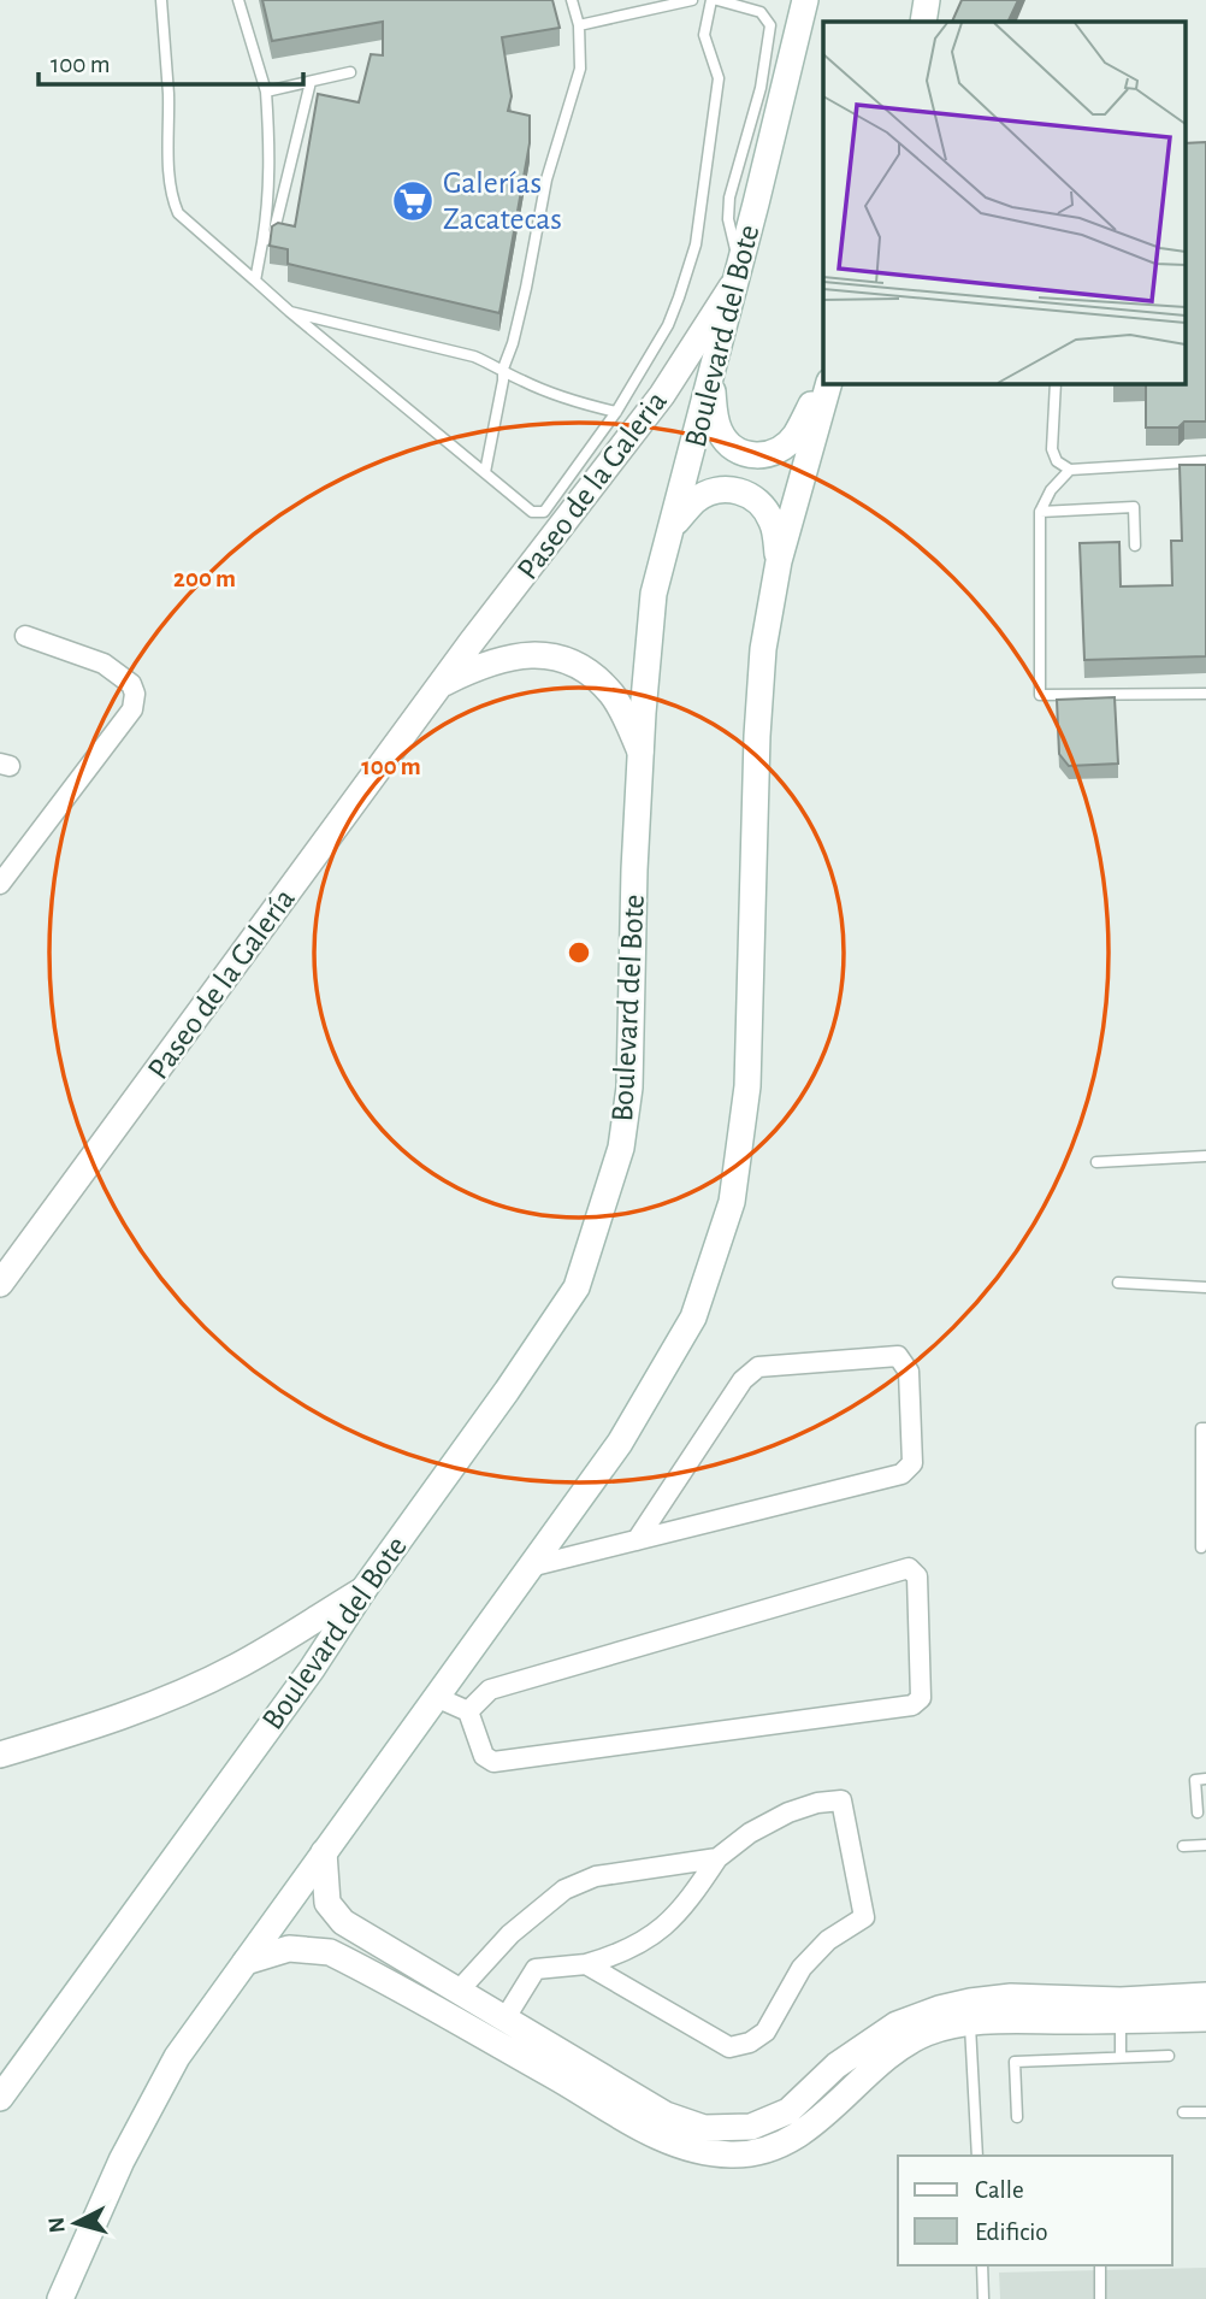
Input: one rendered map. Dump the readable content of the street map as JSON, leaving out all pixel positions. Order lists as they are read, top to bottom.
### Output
{
  "streets": {
    "main road": ["Boulevard del Bote", "Paseo de la Galeria", "Paseo de la Galería"]
  },
  "crossings": [
    ["Boulevard del Bote", "Paseo de la Galeria"],
    ["Paseo de la Galeria", "Paseo de la Galería"]
  ],
  "places": {
    "supermarket": ["Galerías Zacatecas"]
  },
  "legend": ["Calle", "Edificio"],
  "scale_bar": "100 m",
  "north": "left",
  "rings": ["200 m", "100 m"]
}
